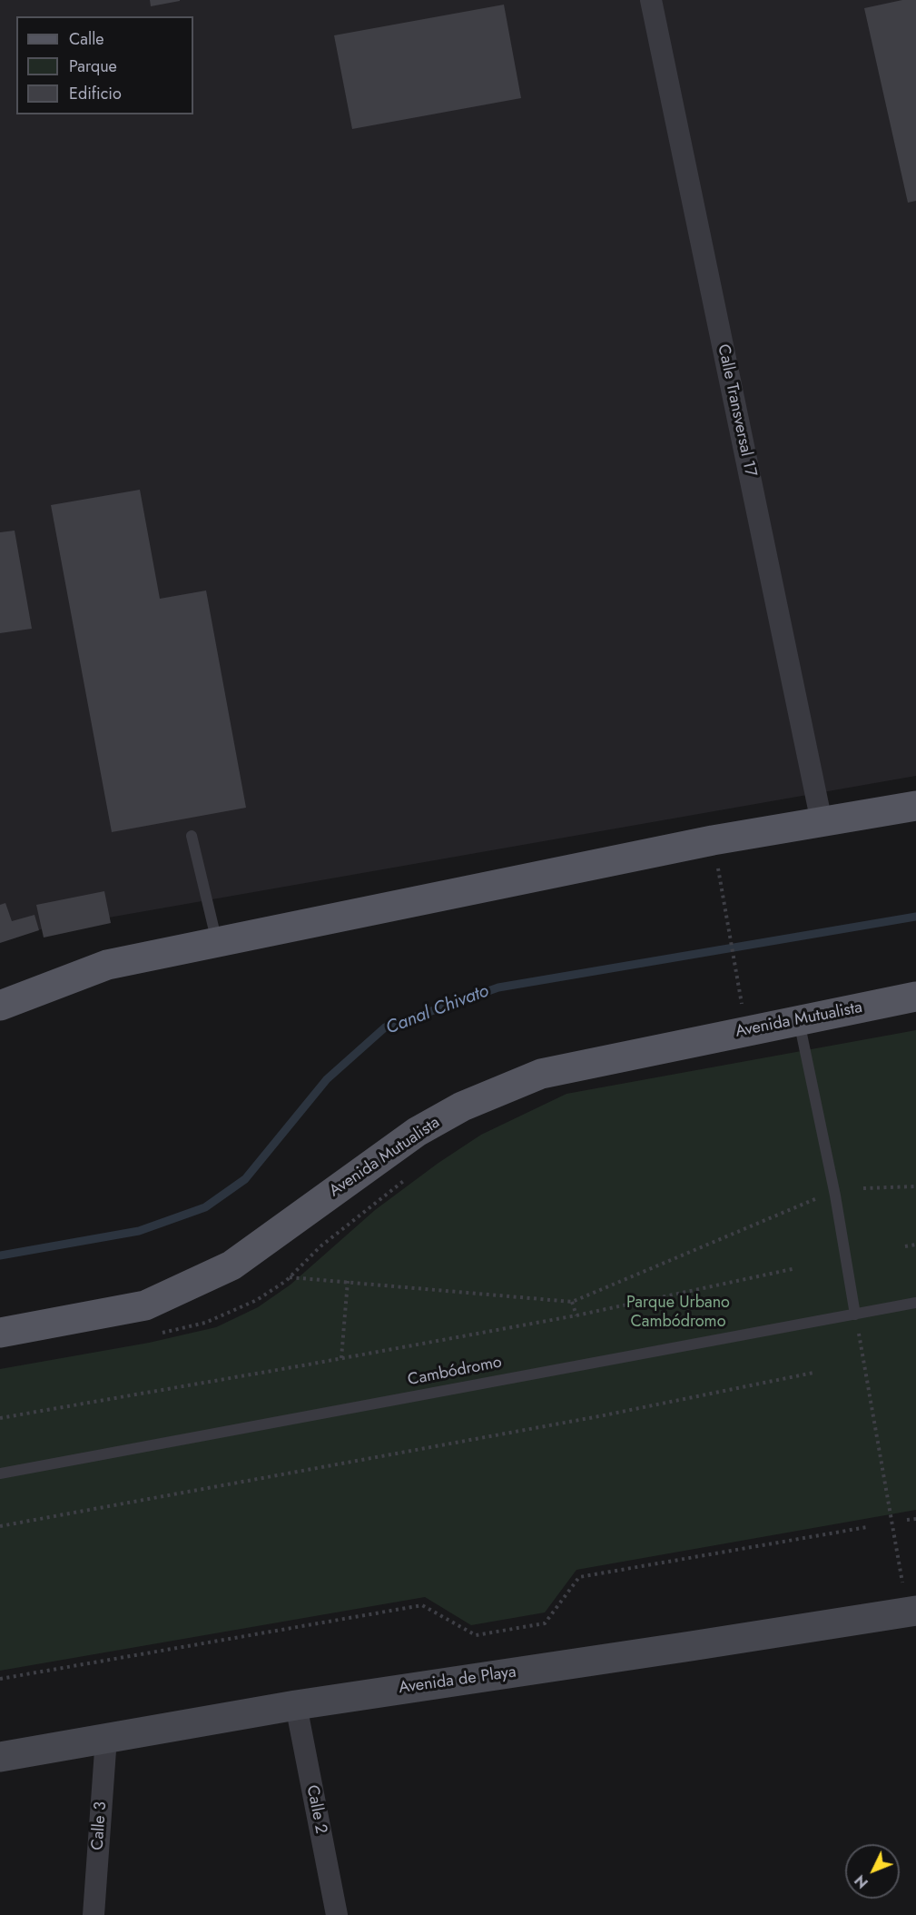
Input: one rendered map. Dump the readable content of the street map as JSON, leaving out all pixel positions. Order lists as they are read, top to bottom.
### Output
{
  "streets": {
    "main road": ["Avenida Mutualista", "Avenida de Playa"],
    "street": ["Calle Transversal 17", "Calle 2", "Calle 3"],
    "lane": ["Cambódromo"]
  },
  "crossings": [
    ["Avenida de Playa", "Calle 2"],
    ["Avenida de Playa", "Calle 3"]
  ],
  "water": ["Canal Chivato"],
  "parks": ["Parque Urbano Cambódromo"],
  "legend": ["Calle", "Parque", "Edificio"],
  "north": "bottom left"
}
